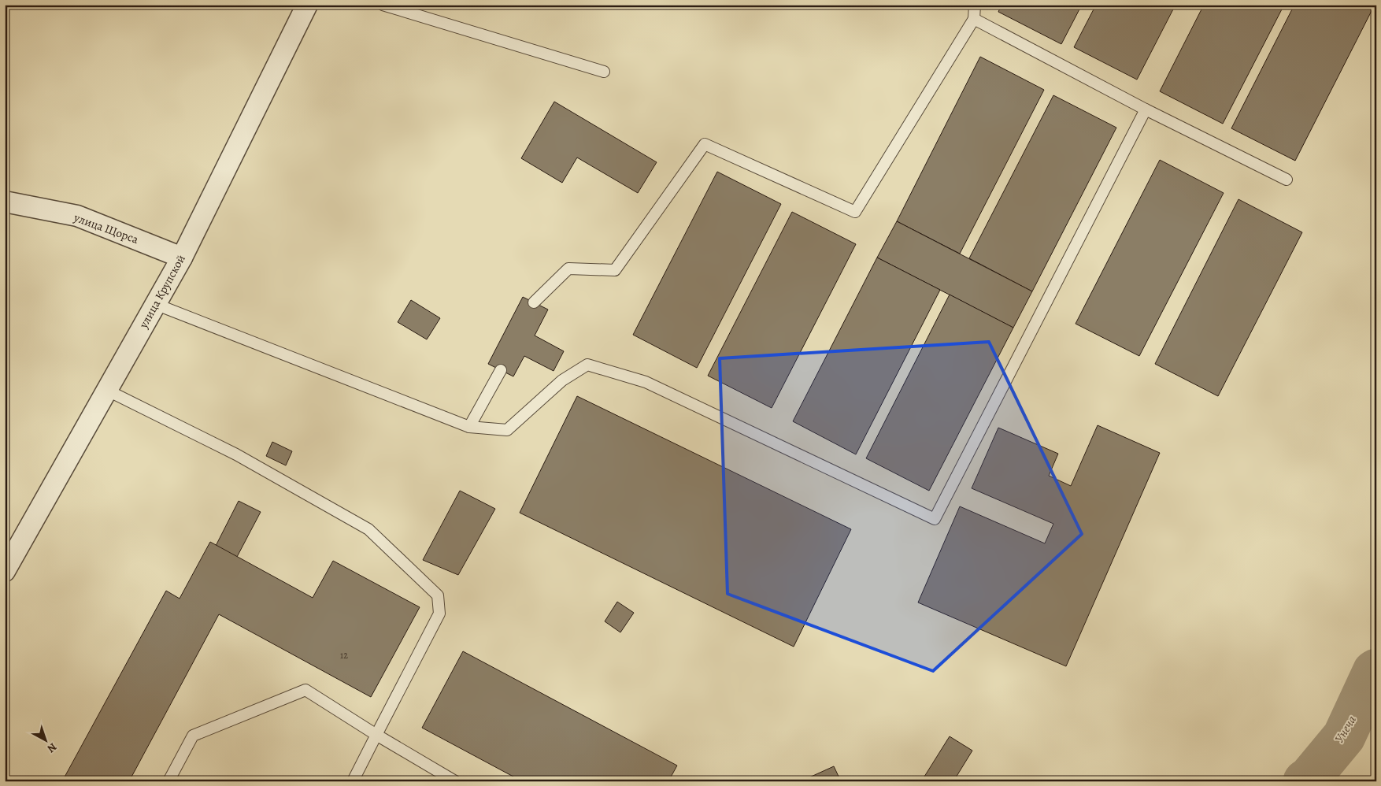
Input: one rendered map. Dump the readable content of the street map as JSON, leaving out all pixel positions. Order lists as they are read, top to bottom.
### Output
{
  "streets": {
    "street": ["улица Щорса", "улица Крупской"]
  },
  "crossings": [
    ["улица Щорса", "улица Крупской"]
  ],
  "water": ["Унеча"],
  "house_numbers": ["12"],
  "north": "bottom right"
}
